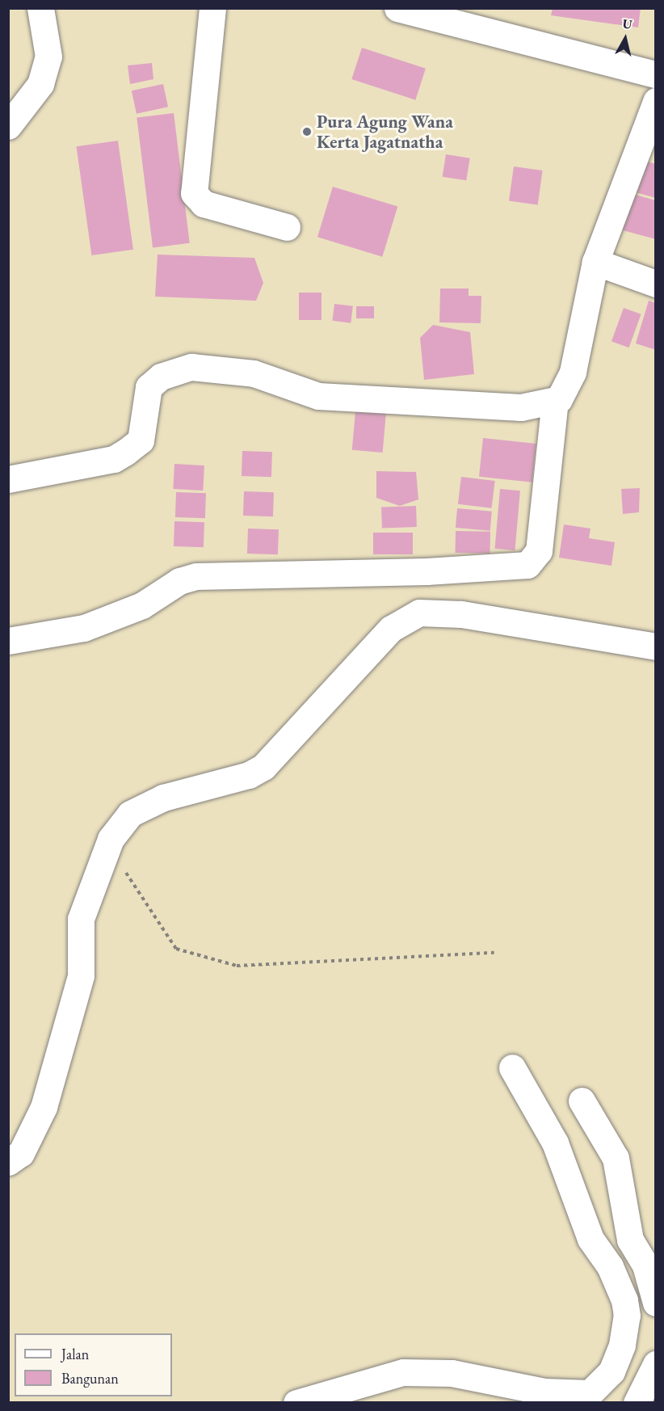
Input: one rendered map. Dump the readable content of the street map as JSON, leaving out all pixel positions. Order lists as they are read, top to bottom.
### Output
{
  "places": ["Pura Agung Wana Kerta Jagatnatha"],
  "legend": ["Jalan", "Bangunan"],
  "north": "top"
}
